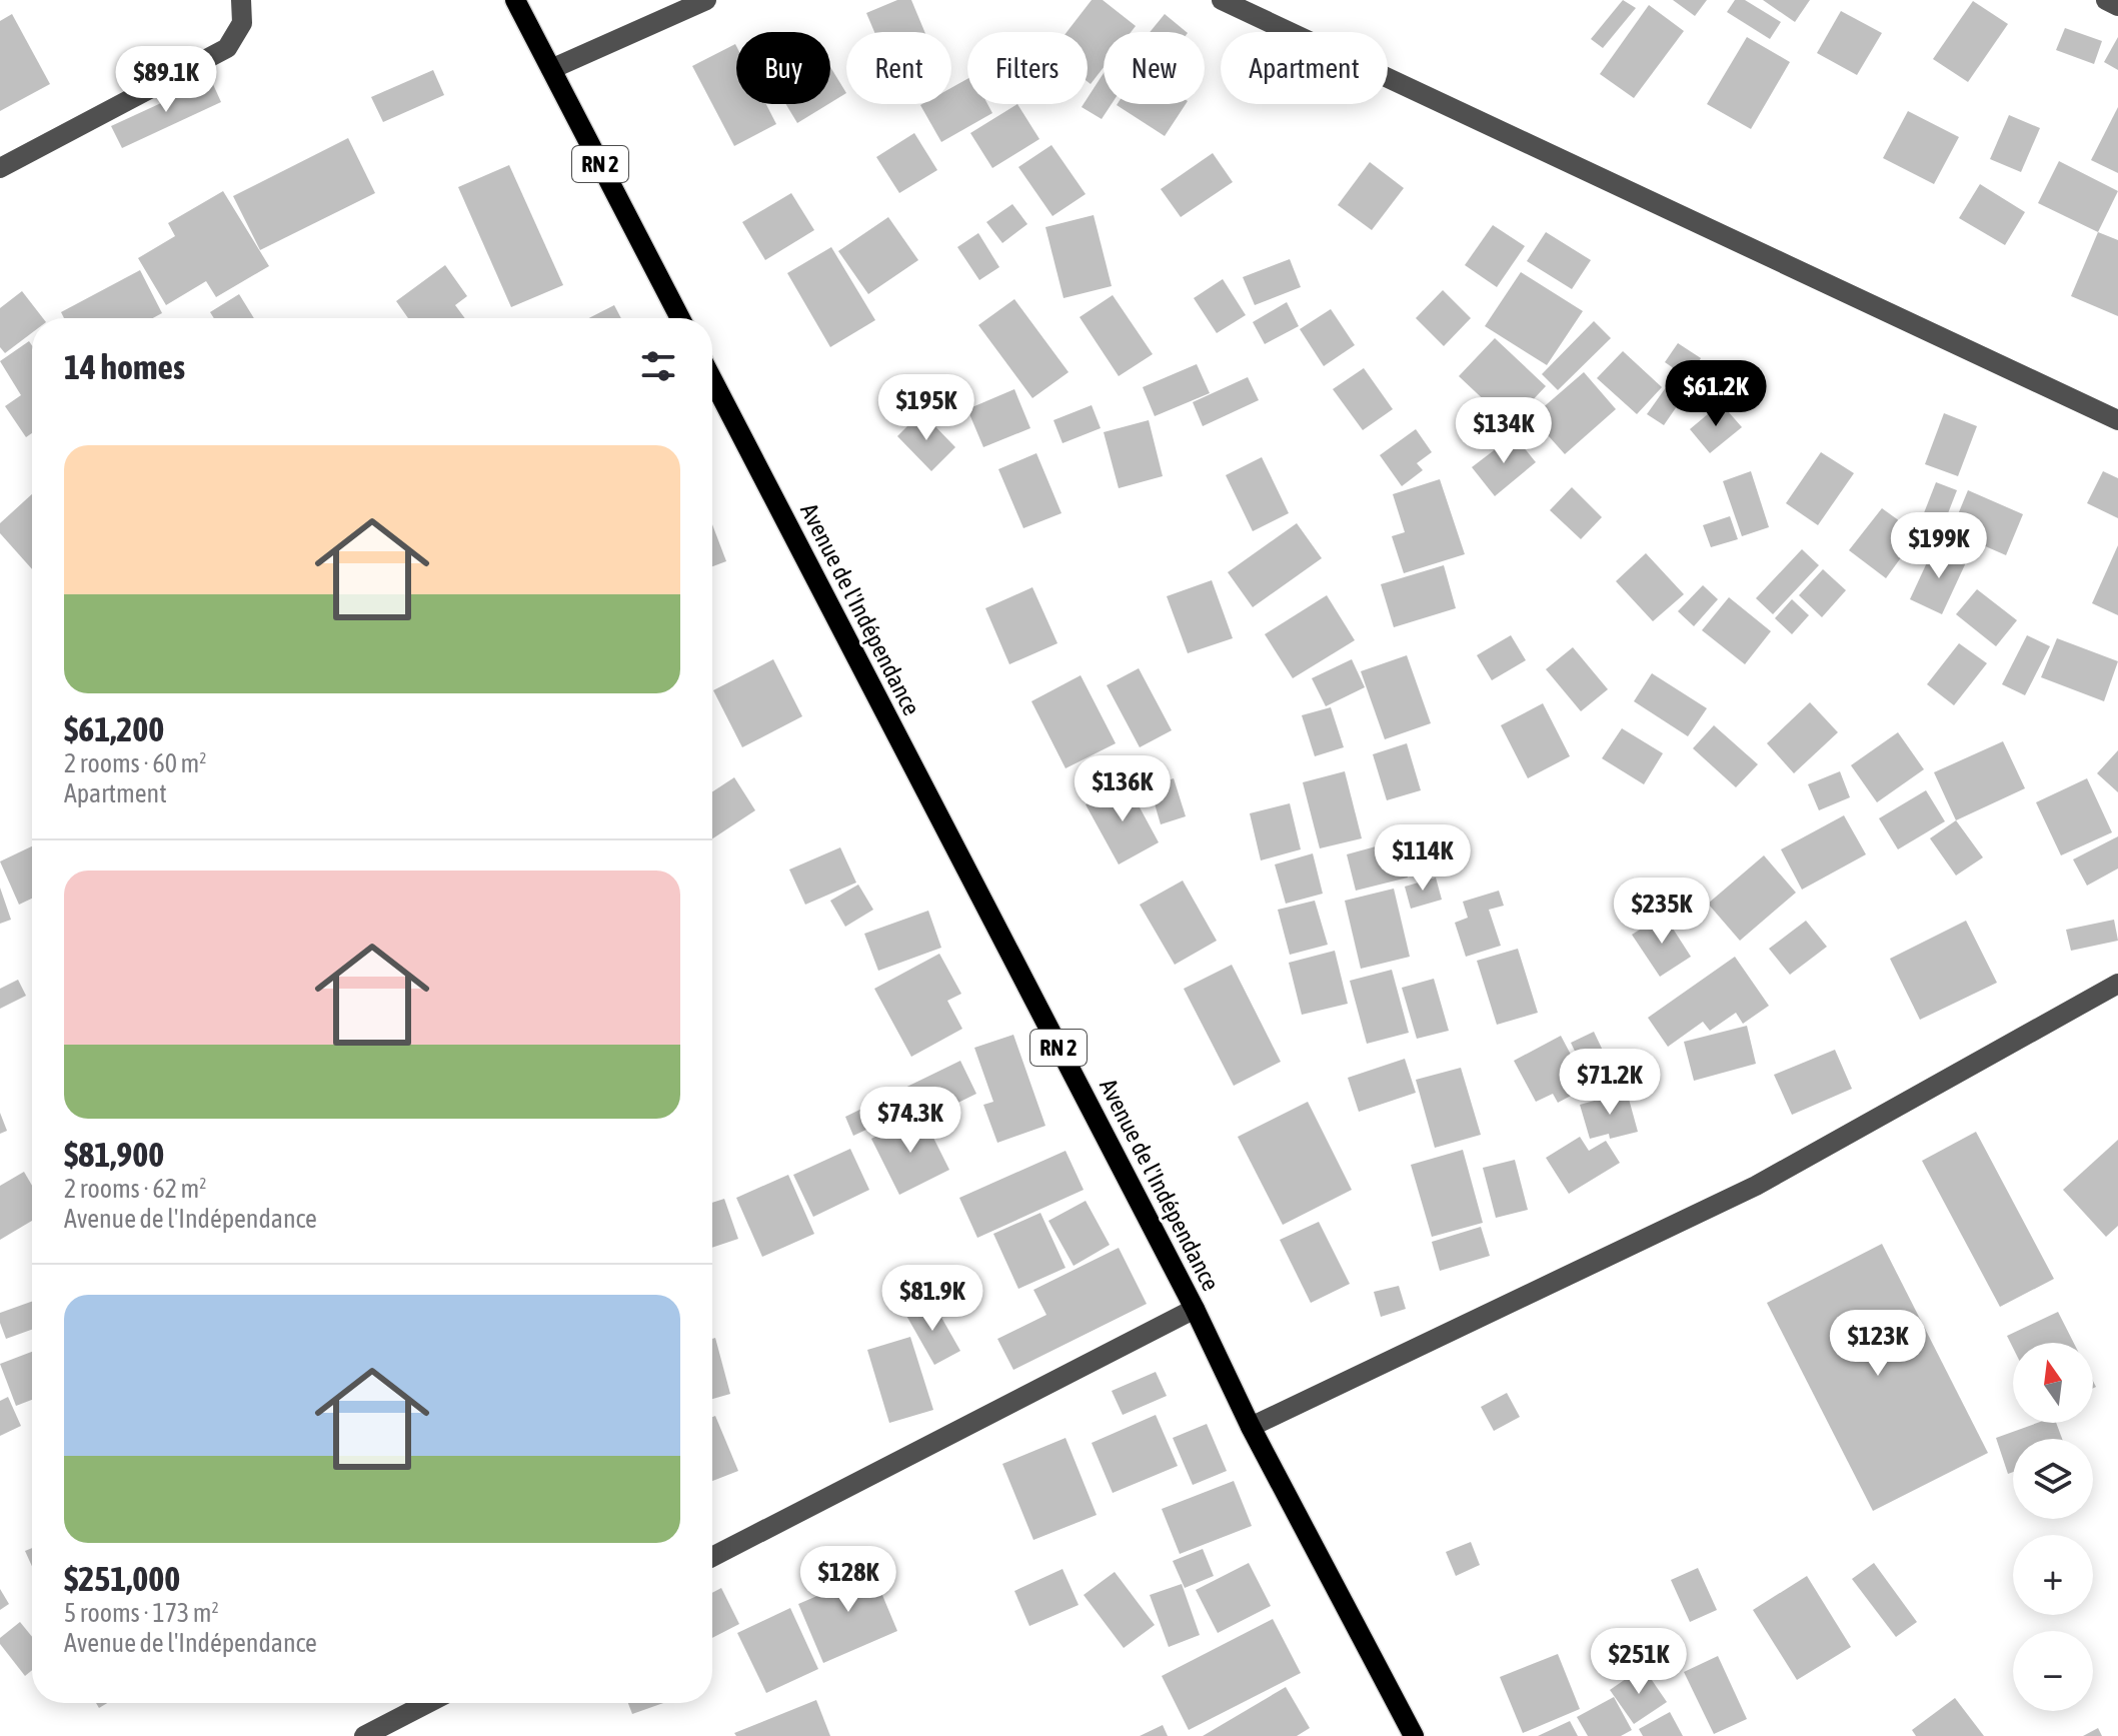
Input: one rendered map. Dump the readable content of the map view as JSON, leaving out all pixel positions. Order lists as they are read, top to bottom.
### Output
{
  "streets": {
    "main road": ["RN 2", "Avenue de l'Indépendance"]
  },
  "north": "top",
  "page": {
    "chip": [
      "Buy",
      "Rent",
      "Filters",
      "New",
      "Apartment"
    ],
    "price": [
      "$89.1K",
      "$61.2K",
      "$195K",
      "$134K",
      "$199K",
      "$136K",
      "$114K",
      "$235K",
      "$71.2K",
      "$74.3K",
      "$81.9K",
      "$123K",
      "$128K",
      "$251K"
    ],
    "heading": "14 homes",
    "list": [
      {
        "name": "$61,200",
        "note": "2 rooms · 60 m² · Apartment"
      },
      {
        "name": "$81,900",
        "note": "2 rooms · 62 m² · Avenue de l'Indépendance"
      },
      {
        "name": "$251,000",
        "note": "5 rooms · 173 m² · Avenue de l'Indépendance"
      }
    ],
    "map_buttons": ["+", "−"]
  }
}
